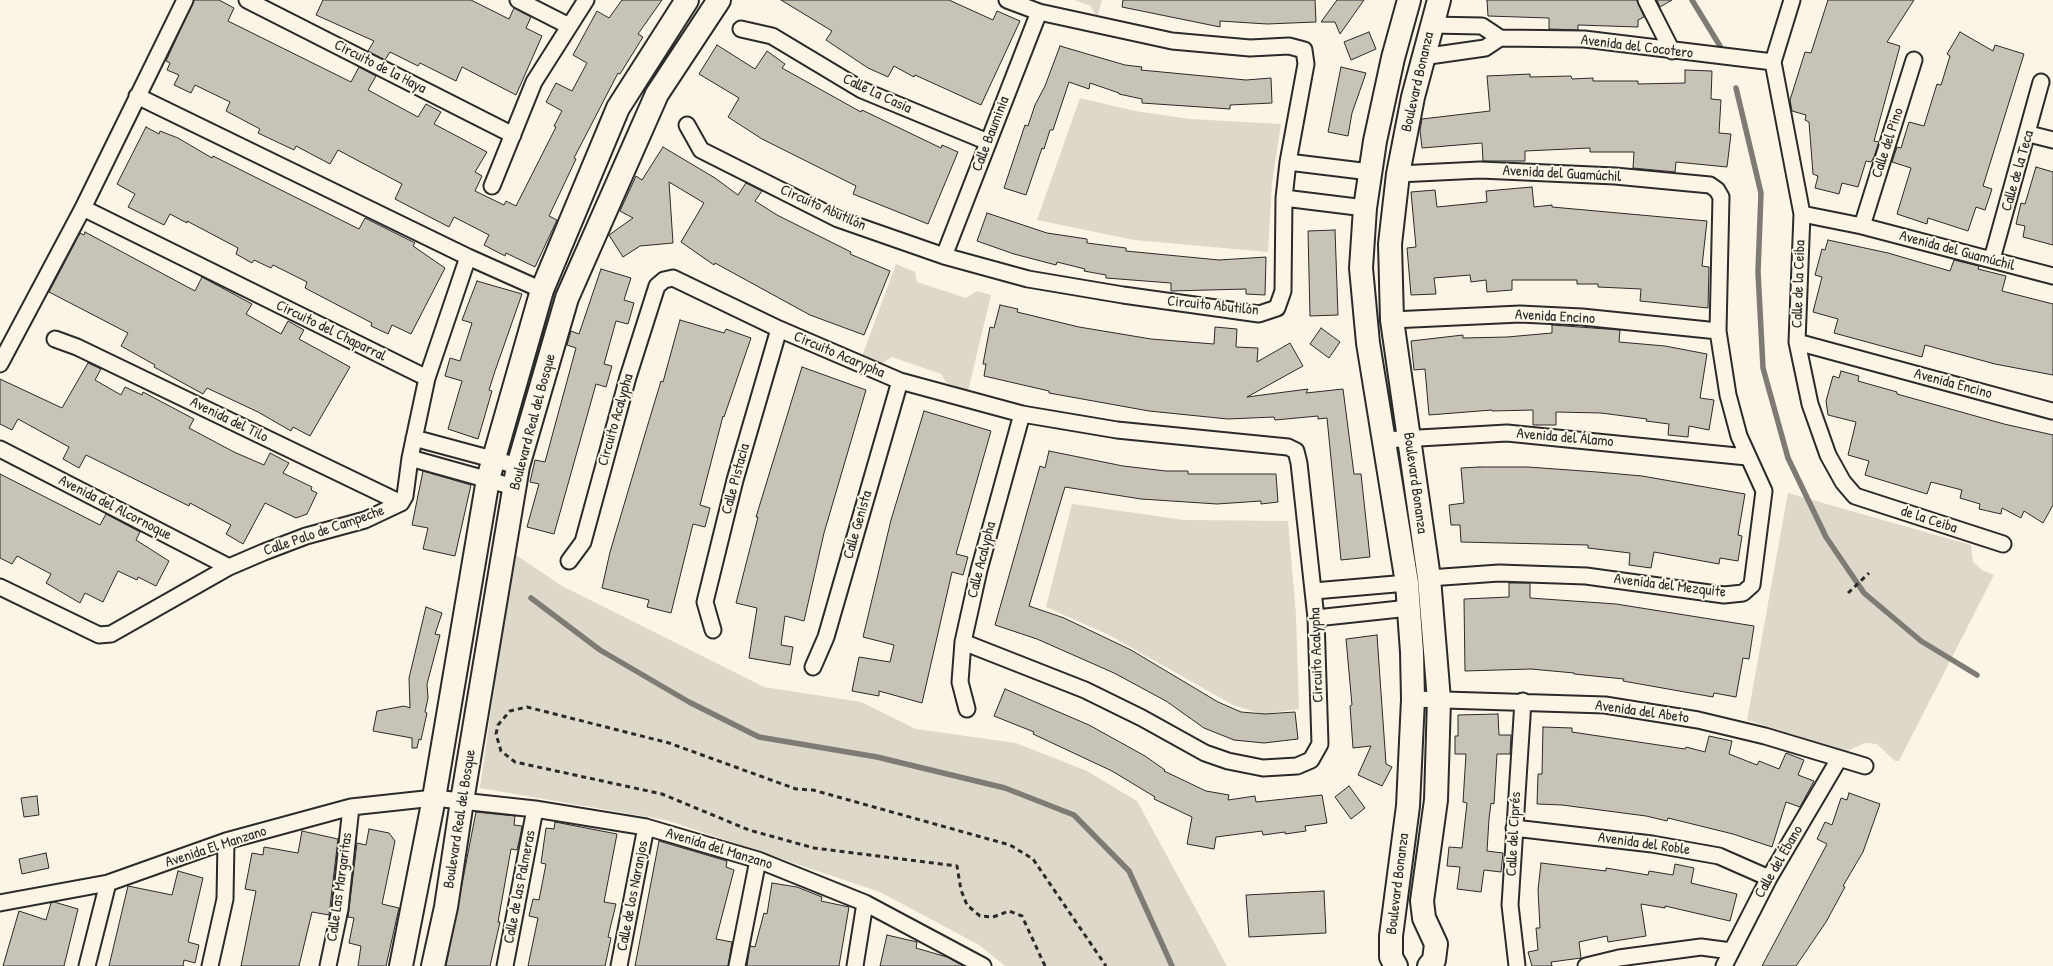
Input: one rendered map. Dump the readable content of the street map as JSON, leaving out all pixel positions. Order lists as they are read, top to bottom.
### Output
{
  "streets": {
    "street": [
      "Avenida del Cocotero",
      "Circuito de la Haya",
      "Boulevard Bonanza",
      "Calle La Casia",
      "Calle Bauminia",
      "Calle del Pino",
      "Calle de la Teca",
      "Avenida del Guamúchil",
      "Circuito Abutilón",
      "Calle de la Ceiba",
      "Avenida Encino",
      "Circuito del Chaparral",
      "Circuito Acarypha",
      "Avenida del Tilo",
      "Circuito Acalypha",
      "Boulevard Real del Bosque",
      "Avenida del Álamo",
      "Calle Pistacia",
      "Avenida del Alcornoque",
      "de la Ceiba",
      "Calle Genista",
      "Calle Palo de Campeche",
      "Calle Acalypha",
      "Avenida del Mezquite",
      "Avenida del Abeto",
      "Calle del Ciprés",
      "Avenida del Roble",
      "Avenida El Manzano",
      "Avenida del Manzano",
      "Calle del Ébano",
      "Calle Las Margaritas",
      "Calle de las Palmeras",
      "Calle de los Naranjos"
    ]
  },
  "crossings": [
    ["Avenida del Cocotero", "Boulevard Bonanza"],
    ["Avenida del Cocotero", "Calle de la Ceiba"],
    ["Boulevard Bonanza", "Avenida del Guamúchil"],
    ["Boulevard Bonanza", "Avenida Encino"],
    ["Boulevard Bonanza", "Avenida del Álamo"],
    ["Boulevard Bonanza", "Avenida del Mezquite"],
    ["Boulevard Bonanza", "Avenida del Abeto"],
    ["Calle La Casia", "Calle Bauminia"],
    ["Calle Bauminia", "Circuito Abutilón"],
    ["Calle del Pino", "Avenida del Guamúchil"],
    ["Calle de la Teca", "Avenida del Guamúchil"],
    ["Avenida del Guamúchil", "Calle de la Ceiba"],
    ["Avenida del Guamúchil", "Avenida del Mezquite"],
    ["Calle de la Ceiba", "Avenida Encino"],
    ["Calle de la Ceiba", "de la Ceiba"],
    ["Avenida Encino", "Avenida del Mezquite"],
    ["Circuito Acarypha", "Circuito Acalypha"],
    ["Circuito Acarypha", "Calle Pistacia"],
    ["Circuito Acarypha", "Calle Genista"],
    ["Circuito Acarypha", "Calle Acalypha"],
    ["Avenida del Tilo", "Calle Palo de Campeche"],
    ["Circuito Acalypha", "Calle Acalypha"],
    ["Boulevard Real del Bosque", "Avenida El Manzano"],
    ["Boulevard Real del Bosque", "Avenida del Manzano"],
    ["Avenida del Álamo", "Avenida del Mezquite"],
    ["Avenida del Alcornoque", "Calle Palo de Campeche"],
    ["Avenida del Abeto", "Calle del Ciprés"],
    ["Avenida del Abeto", "Calle del Ébano"],
    ["Calle del Ciprés", "Avenida del Roble"],
    ["Avenida del Roble", "Calle del Ébano"],
    ["Avenida El Manzano", "Avenida del Manzano"],
    ["Avenida El Manzano", "Calle Las Margaritas"],
    ["Avenida del Manzano", "Calle de las Palmeras"],
    ["Avenida del Manzano", "Calle de los Naranjos"]
  ]
}
